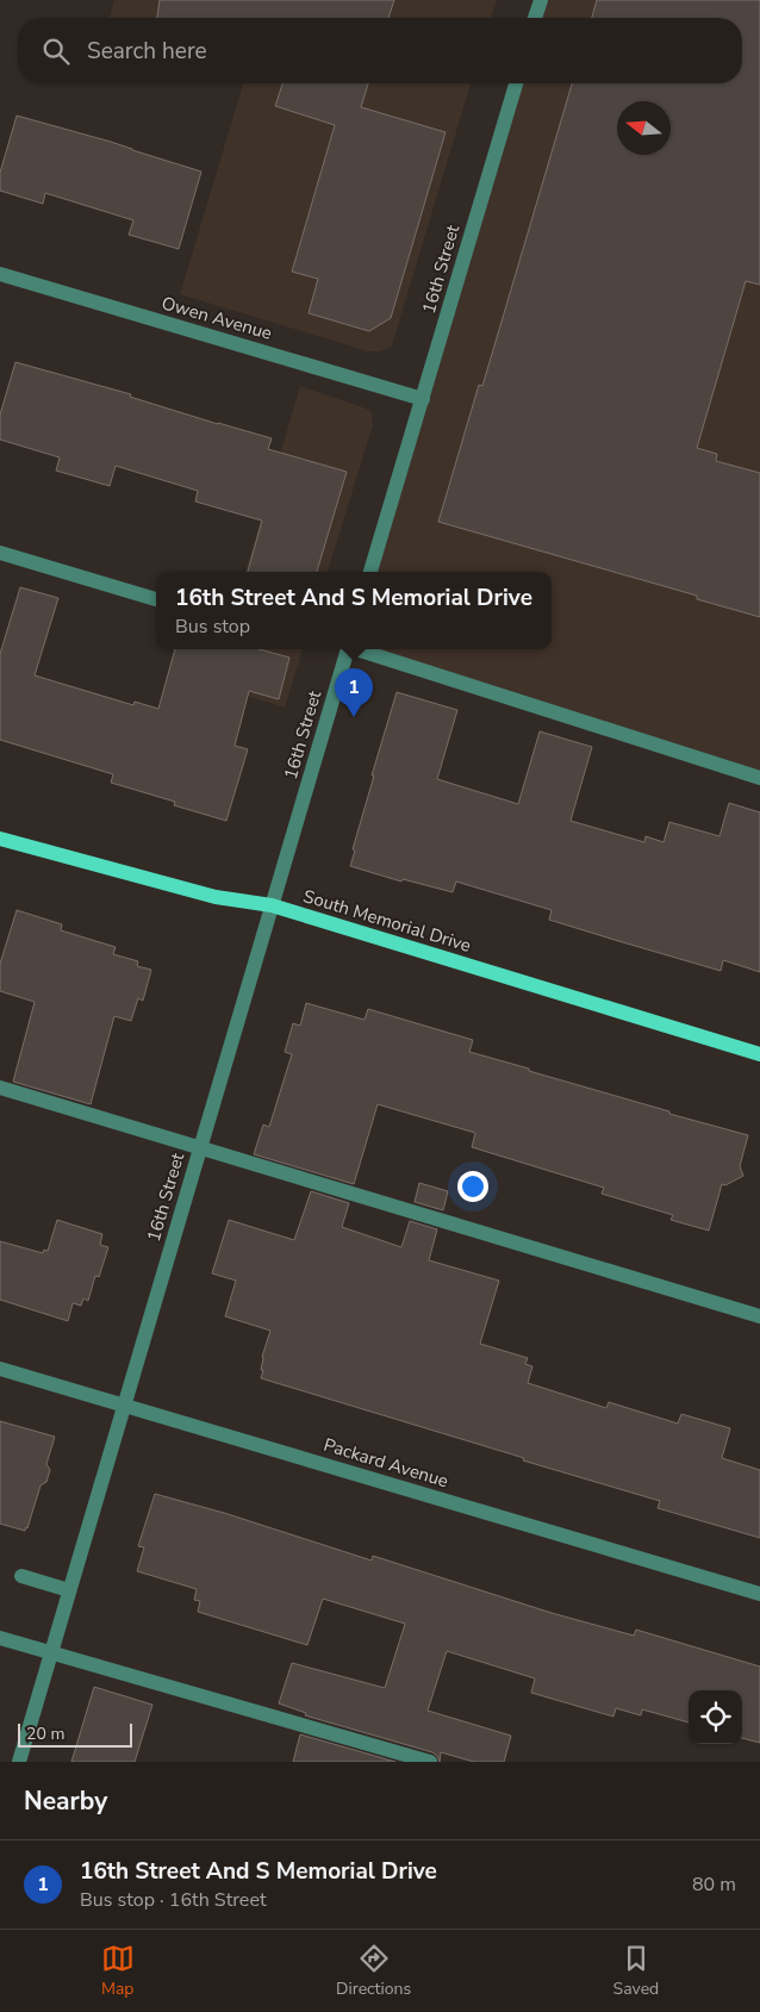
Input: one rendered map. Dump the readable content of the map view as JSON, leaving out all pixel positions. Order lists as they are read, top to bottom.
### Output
{
  "streets": {
    "main road": ["South Memorial Drive"],
    "street": ["16th Street", "Owen Avenue", "Packard Avenue"]
  },
  "crossings": [
    ["16th Street", "Owen Avenue"],
    ["16th Street", "South Memorial Drive"],
    ["16th Street", "Packard Avenue"]
  ],
  "scale_bar": "20 m",
  "north": "left",
  "page": {
    "search": "Search here",
    "popup": ["16th Street And S Memorial Drive", "Bus stop"],
    "pins": "1",
    "scale": "20 m",
    "heading": "Nearby",
    "list": [
      {
        "mark": "1",
        "name": "16th Street And S Memorial Drive",
        "note": "Bus stop · 16th Street",
        "value": "80 m"
      }
    ],
    "nav": ["Map", "Directions", "Saved"]
  }
}
